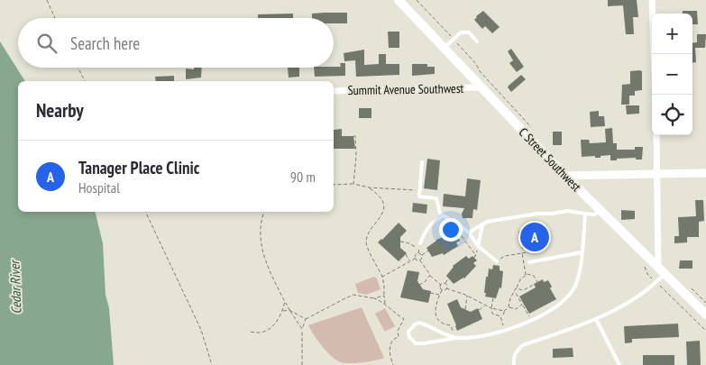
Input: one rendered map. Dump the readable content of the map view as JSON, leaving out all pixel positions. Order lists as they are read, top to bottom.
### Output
{
  "streets": {
    "main road": ["C Street Southwest"],
    "street": ["Summit Avenue Southwest"]
  },
  "crossings": [
    ["Summit Avenue Southwest", "C Street Southwest"]
  ],
  "water": ["Cedar River"],
  "page": {
    "map_buttons": ["+", "−"],
    "search": "Search here",
    "heading": "Nearby",
    "list": [
      {
        "mark": "A",
        "name": "Tanager Place Clinic",
        "note": "Hospital",
        "value": "90 m"
      }
    ],
    "pins": "A"
  }
}
